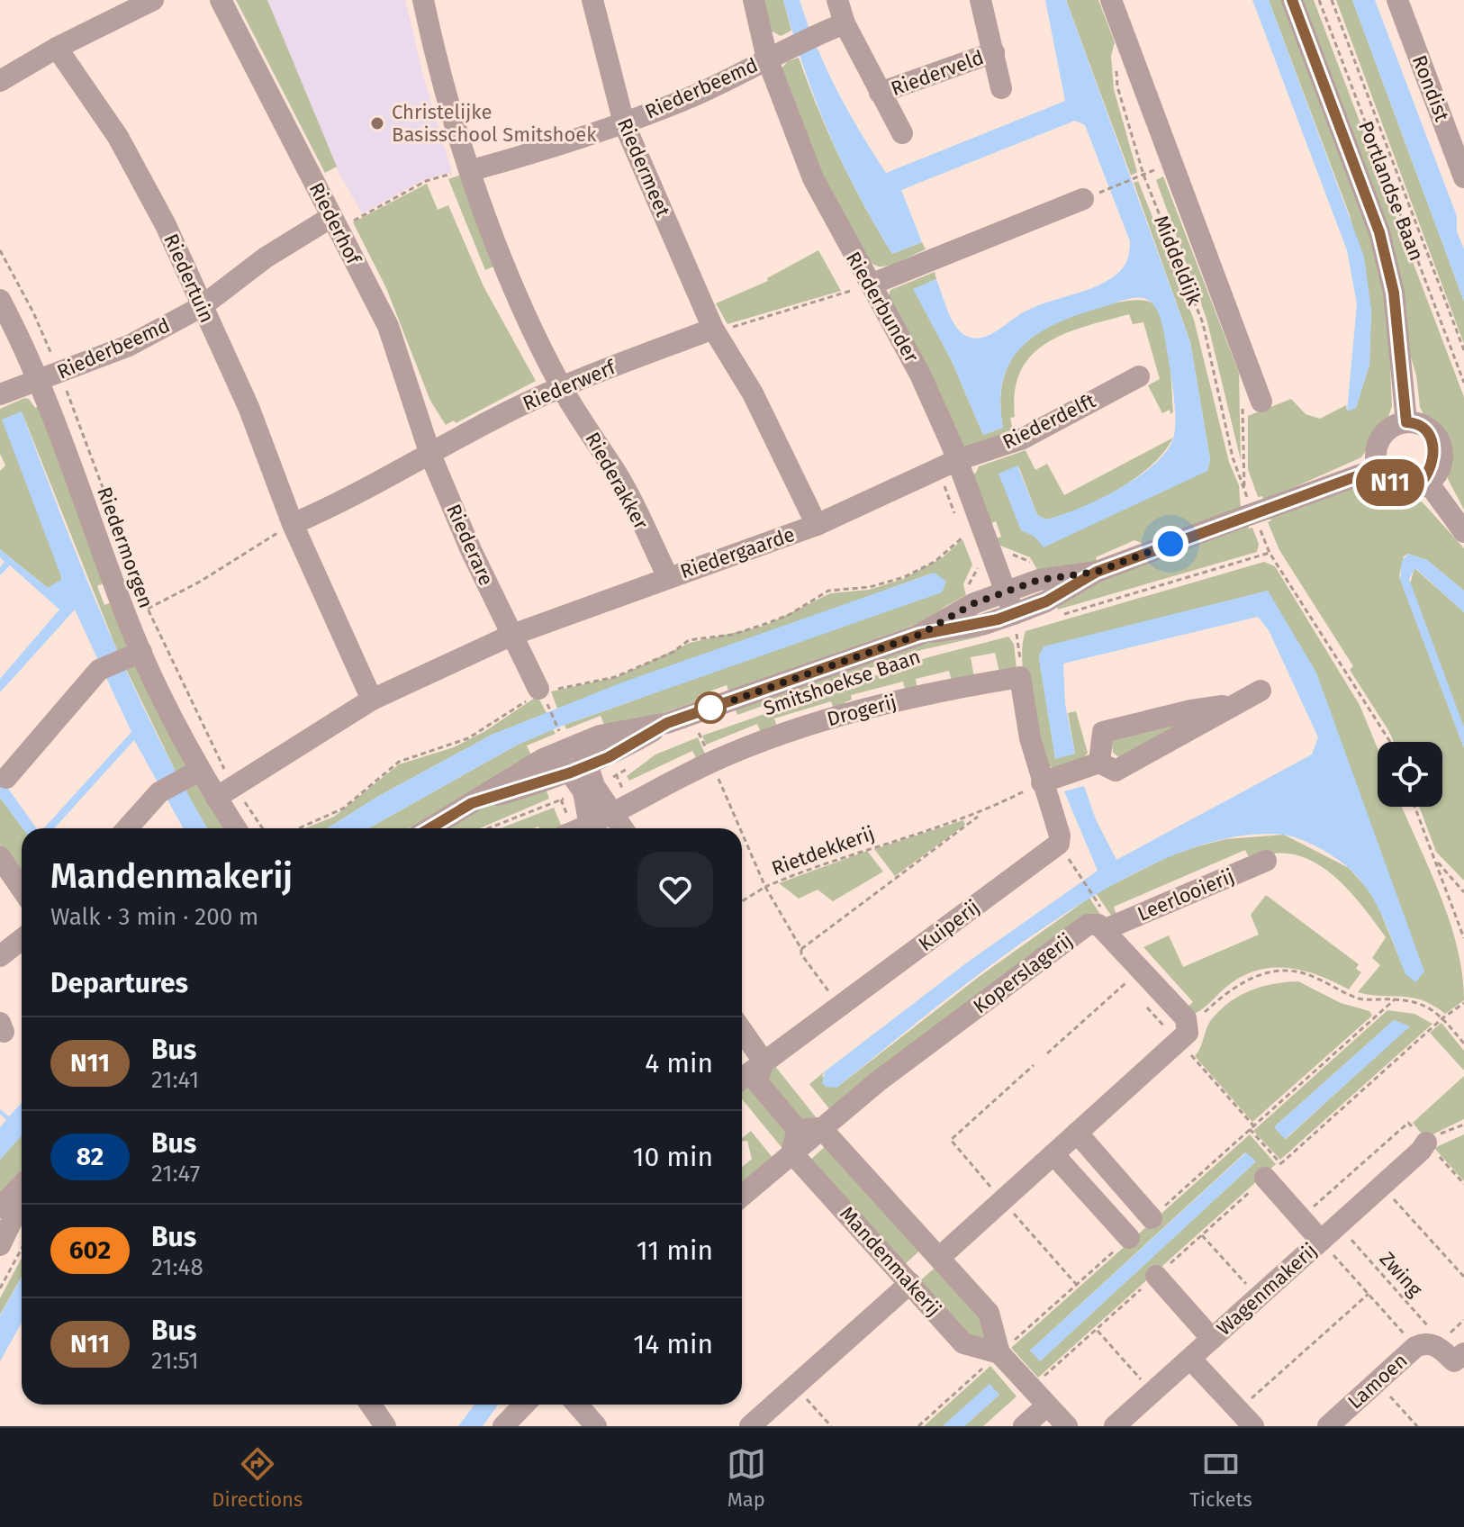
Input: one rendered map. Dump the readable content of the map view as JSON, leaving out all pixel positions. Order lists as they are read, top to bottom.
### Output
{
  "streets": {
    "street": [
      "Riederveld",
      "Riederbeemd",
      "Rondist",
      "Riedermeet",
      "Portlandse Baan",
      "Riederhof",
      "Middeldijk",
      "Riedertuin",
      "Riederbunder",
      "Riederwerf",
      "Riederdelft",
      "Riederakker",
      "Riederare",
      "Riedermorgen",
      "Riedergaarde",
      "Smitshoekse Baan",
      "Drogerij",
      "Leerlooierij",
      "Kuiperij",
      "Koperslagerij",
      "Mandenmakerij",
      "Wagenmakerij",
      "Lamoen"
    ],
    "path": ["Rietdekkerij", "Zwing"]
  },
  "crossings": [
    ["Riederbeemd", "Riedermeet"],
    ["Riederbeemd", "Riederhof"],
    ["Riederbeemd", "Riedertuin"],
    ["Riederbeemd", "Riederbunder"],
    ["Riederbeemd", "Riedermorgen"],
    ["Riedermeet", "Riederwerf"],
    ["Riedermeet", "Riedergaarde"],
    ["Portlandse Baan", "Smitshoekse Baan"],
    ["Riederhof", "Riederwerf"],
    ["Riederhof", "Riederare"],
    ["Riedertuin", "Riedergaarde"],
    ["Riederbunder", "Riederdelft"],
    ["Riederbunder", "Riedergaarde"],
    ["Riederbunder", "Smitshoekse Baan"],
    ["Riederwerf", "Riederakker"],
    ["Riederwerf", "Riederare"],
    ["Riederdelft", "Riedergaarde"],
    ["Riederakker", "Riedergaarde"],
    ["Riederare", "Riedergaarde"],
    ["Riedermorgen", "Riedergaarde"],
    ["Drogerij", "Rietdekkerij"],
    ["Leerlooierij", "Koperslagerij"],
    ["Koperslagerij", "Mandenmakerij"],
    ["Zwing", "Wagenmakerij"],
    ["Zwing", "Lamoen"]
  ],
  "places": ["Christelijke Basisschool Smitshoek"],
  "lines": ["bus line N11"],
  "page": {
    "on_map": "N11",
    "heading": [
      ["Mandenmakerij", "Walk · 3 min · 200 m"],
      "Departures"
    ],
    "list": [
      {
        "mark": "N11",
        "name": "Bus",
        "note": "21:41",
        "value": "4 min"
      },
      {
        "mark": "82",
        "name": "Bus",
        "note": "21:47",
        "value": "10 min"
      },
      {
        "mark": "602",
        "name": "Bus",
        "note": "21:48",
        "value": "11 min"
      },
      {
        "mark": "N11",
        "name": "Bus",
        "note": "21:51",
        "value": "14 min"
      }
    ],
    "tabs": ["Directions", "Map", "Tickets"]
  }
}
